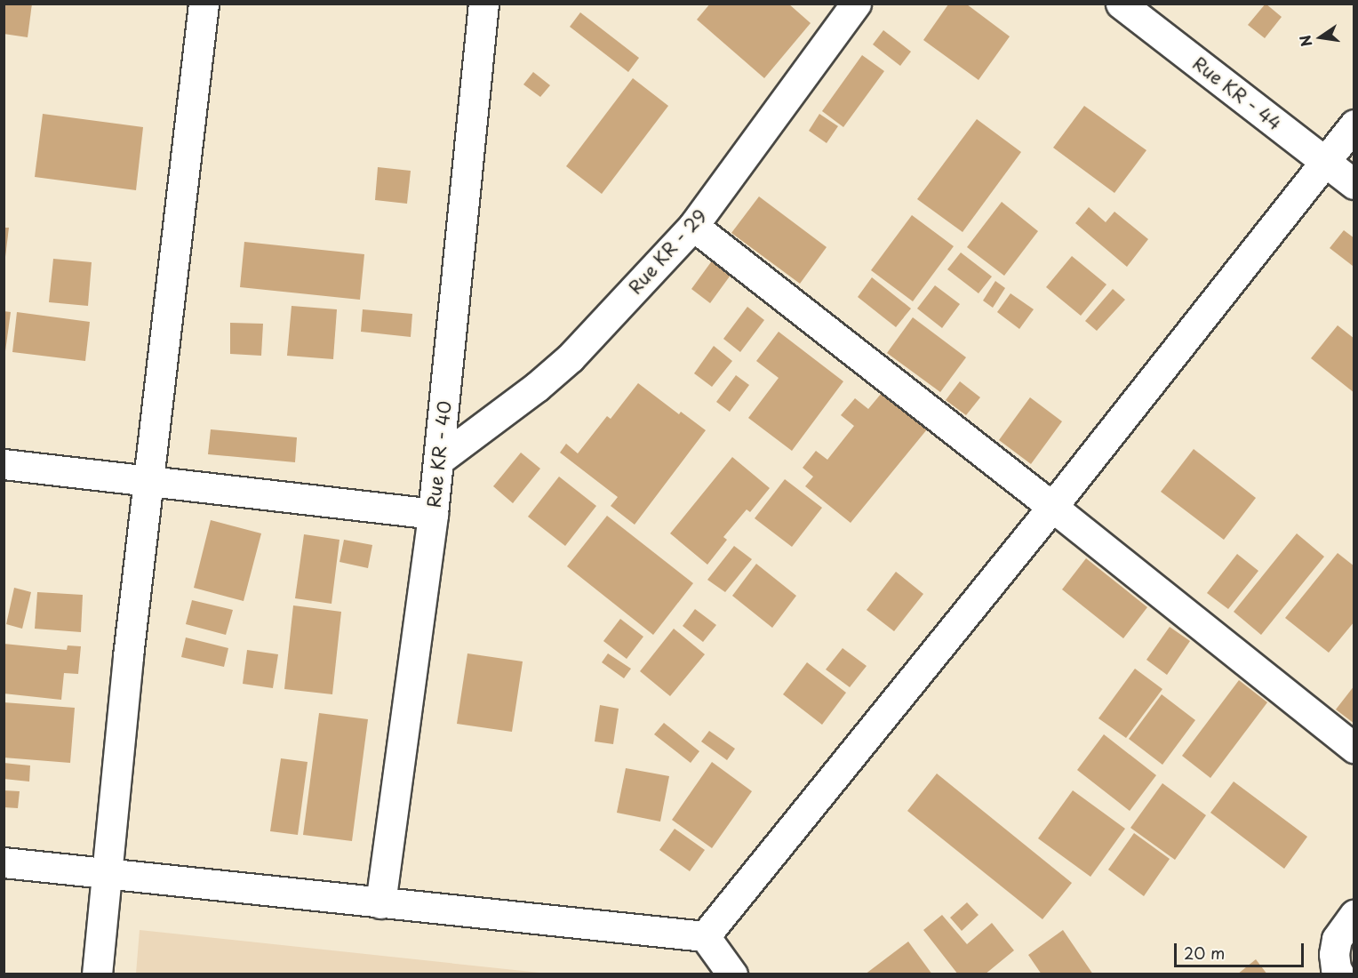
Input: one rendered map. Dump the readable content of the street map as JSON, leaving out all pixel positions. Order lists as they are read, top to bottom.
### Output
{
  "streets": {
    "street": ["Rue KR - 44", "Rue KR - 29", "Rue KR - 40"]
  },
  "crossings": [
    ["Rue KR - 29", "Rue KR - 40"]
  ],
  "scale_bar": "20 m",
  "north": "left"
}
